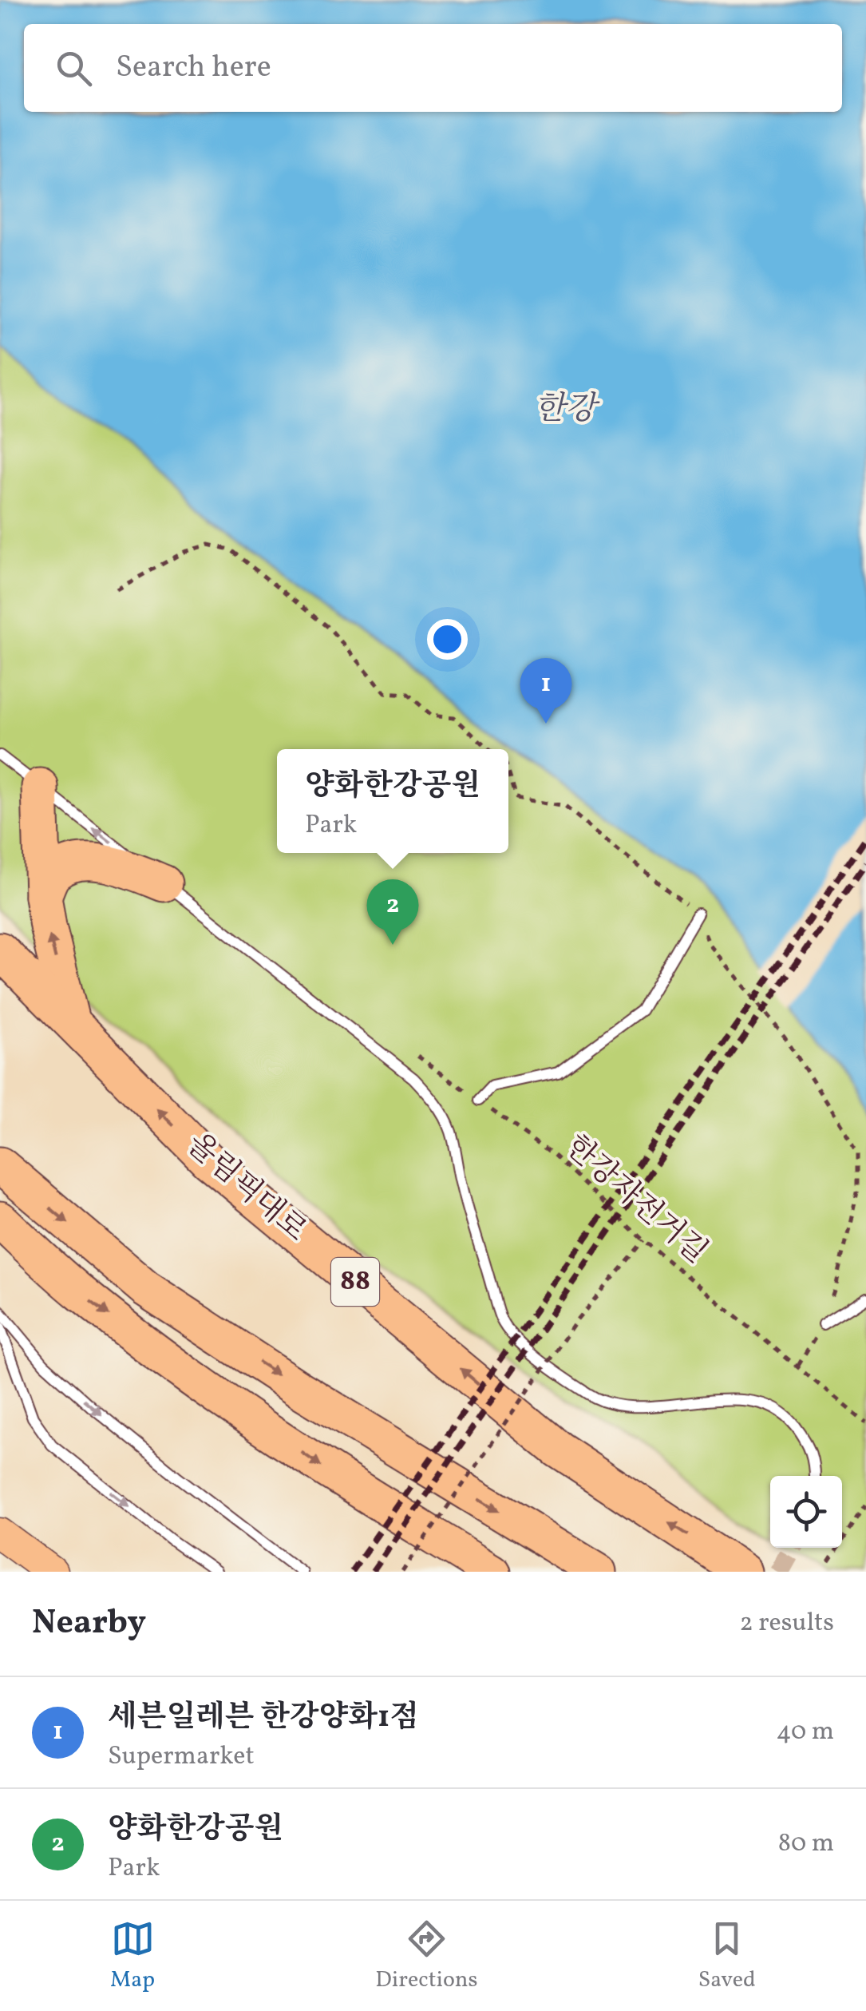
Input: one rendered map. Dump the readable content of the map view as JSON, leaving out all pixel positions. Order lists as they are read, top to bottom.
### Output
{
  "streets": {
    "highway": ["올림픽대로", "88"],
    "path": ["한강자전거길"]
  },
  "water": ["한강"],
  "page": {
    "search": "Search here",
    "pins": ["1", "2"],
    "popup": ["양화한강공원", "Park"],
    "heading": ["Nearby", "2 results"],
    "list": [
      {
        "mark": "1",
        "name": "세븐일레븐 한강양화1점",
        "note": "Supermarket",
        "value": "40 m"
      },
      {
        "mark": "2",
        "name": "양화한강공원",
        "note": "Park",
        "value": "80 m"
      }
    ],
    "nav": ["Map", "Directions", "Saved"]
  }
}
